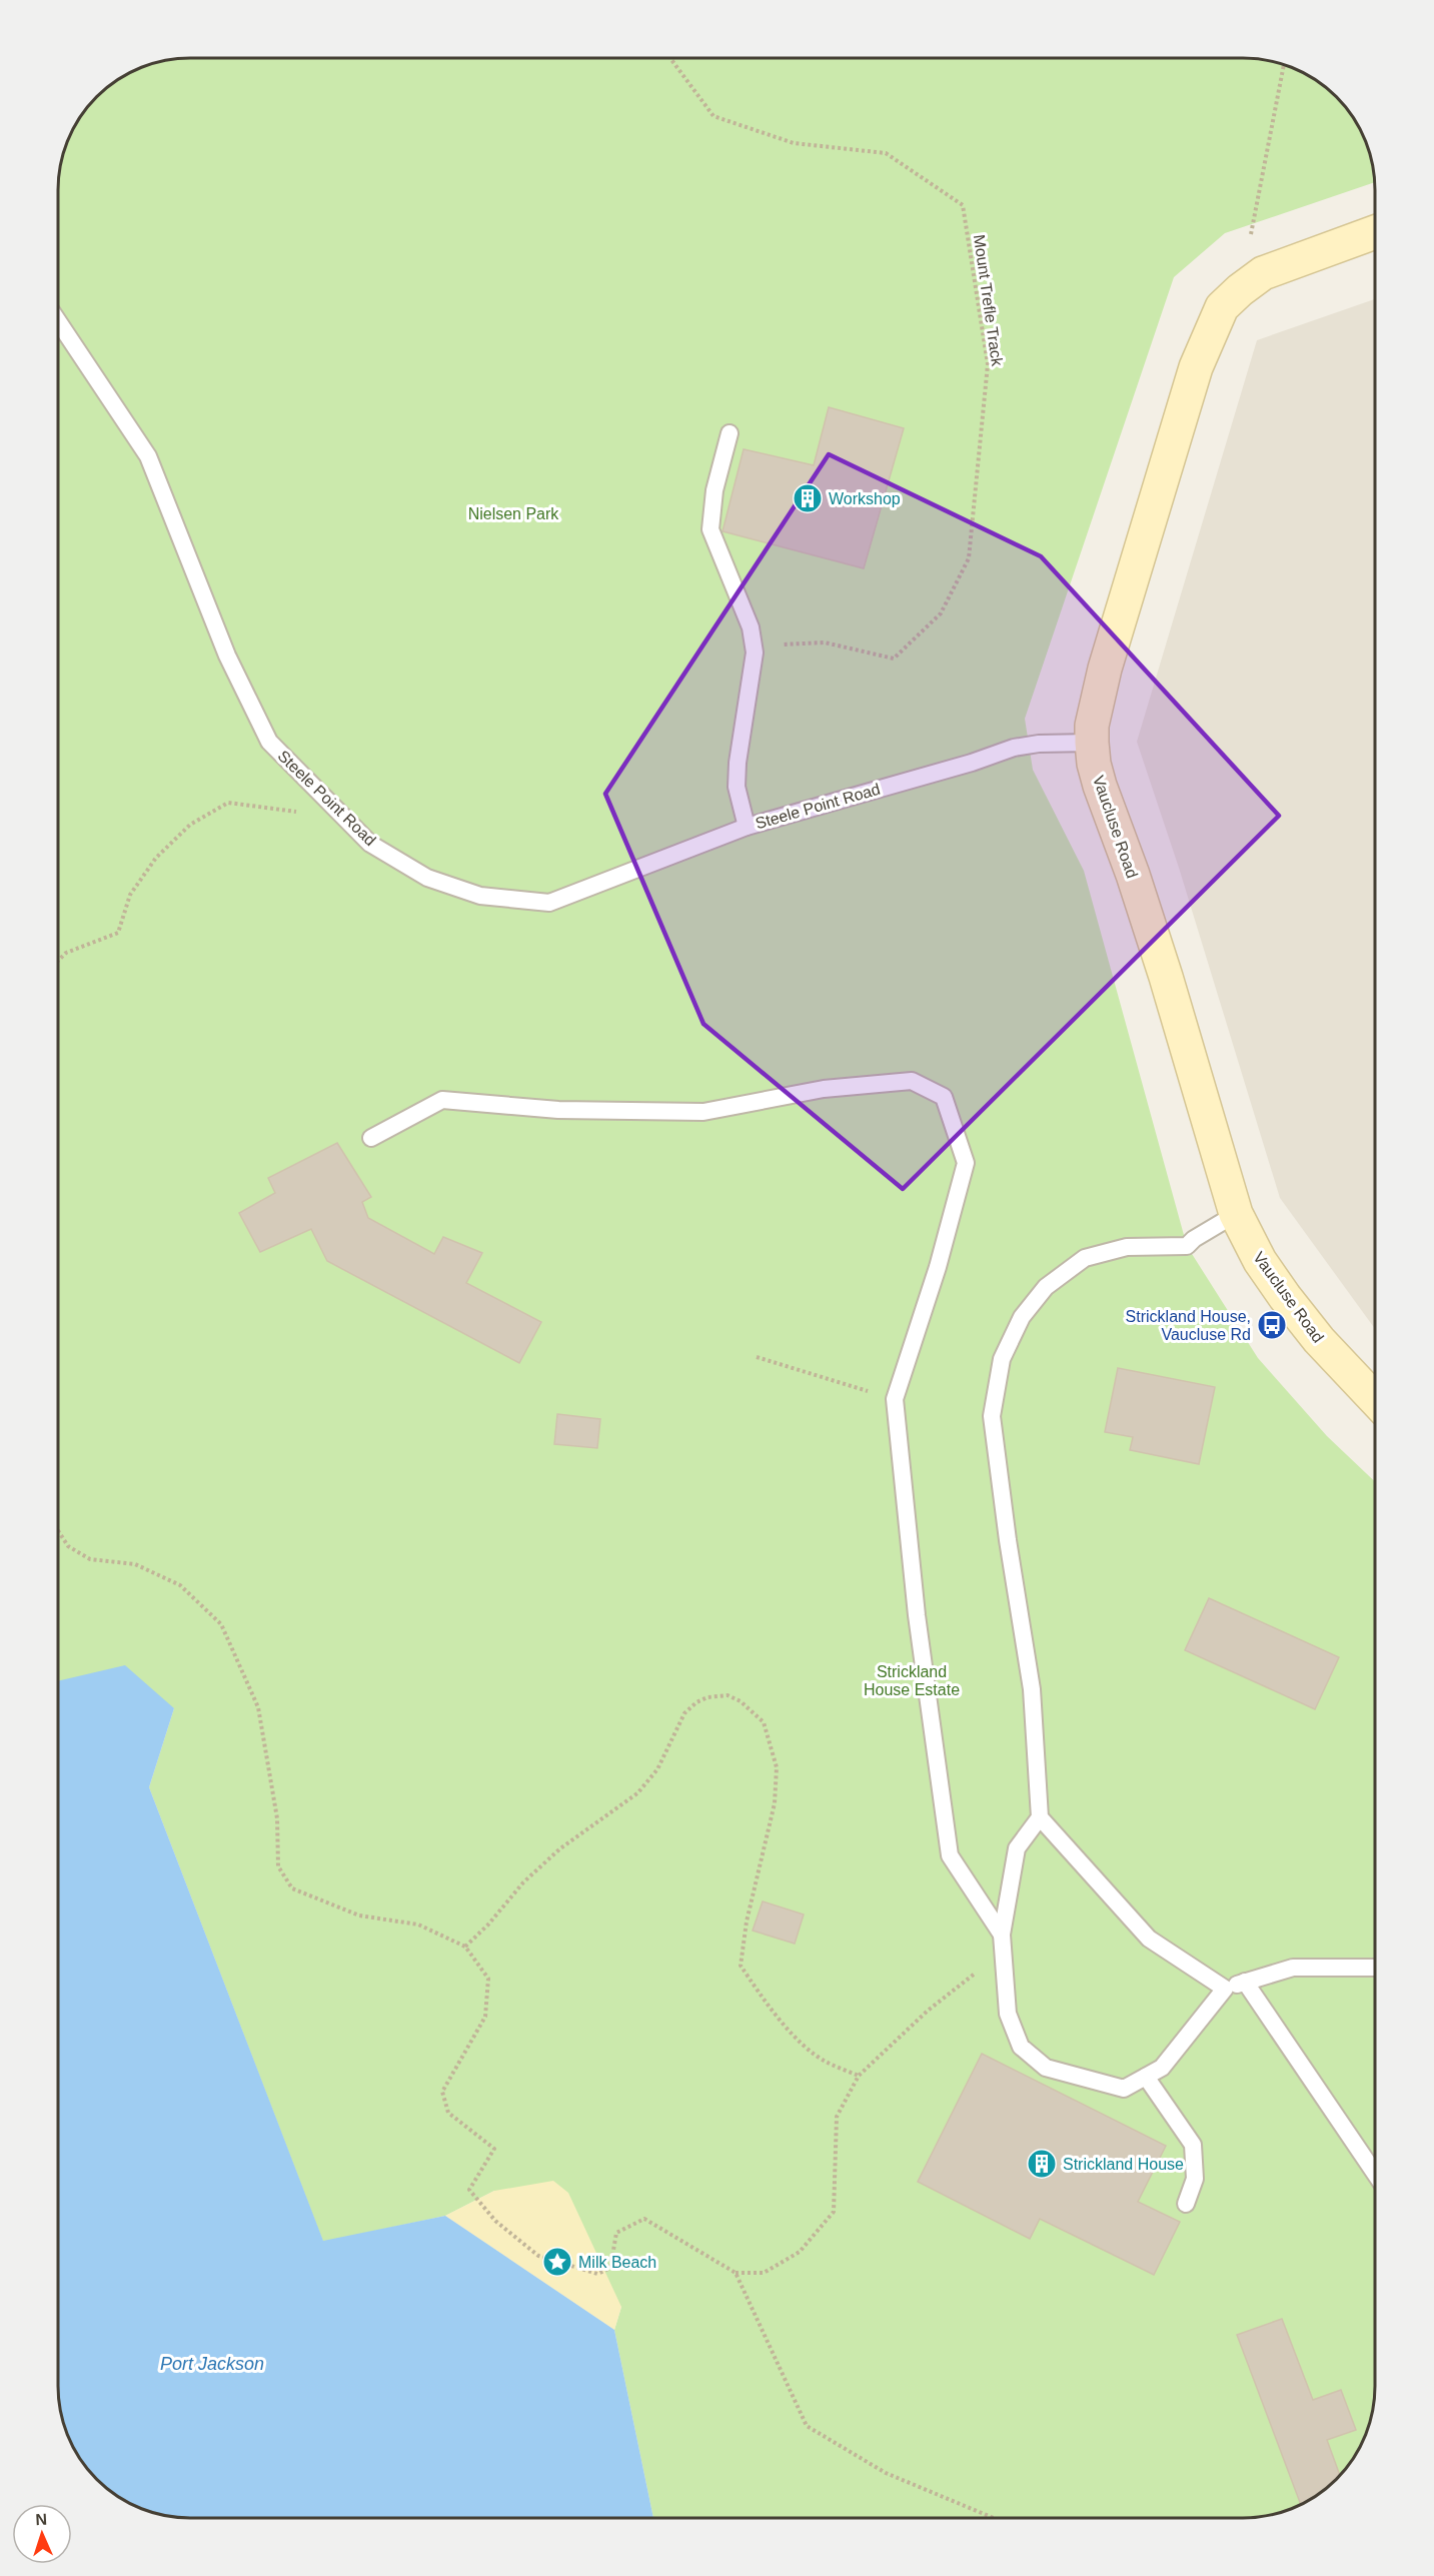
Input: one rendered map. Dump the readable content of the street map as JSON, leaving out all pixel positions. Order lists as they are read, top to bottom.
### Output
{
  "streets": {
    "street": ["Vaucluse Road"],
    "lane": ["Steele Point Road"],
    "path": ["Mount Trefle Track"]
  },
  "crossings": [
    ["Steele Point Road", "Vaucluse Road"]
  ],
  "water": ["Port Jackson"],
  "parks": ["Nielsen Park", "Strickland House Estate"],
  "places": {
    "building": ["Workshop", "Strickland House"],
    "bus stop": ["Strickland House, Vaucluse Rd"],
    "place": ["Milk Beach"]
  },
  "north": "top"
}
